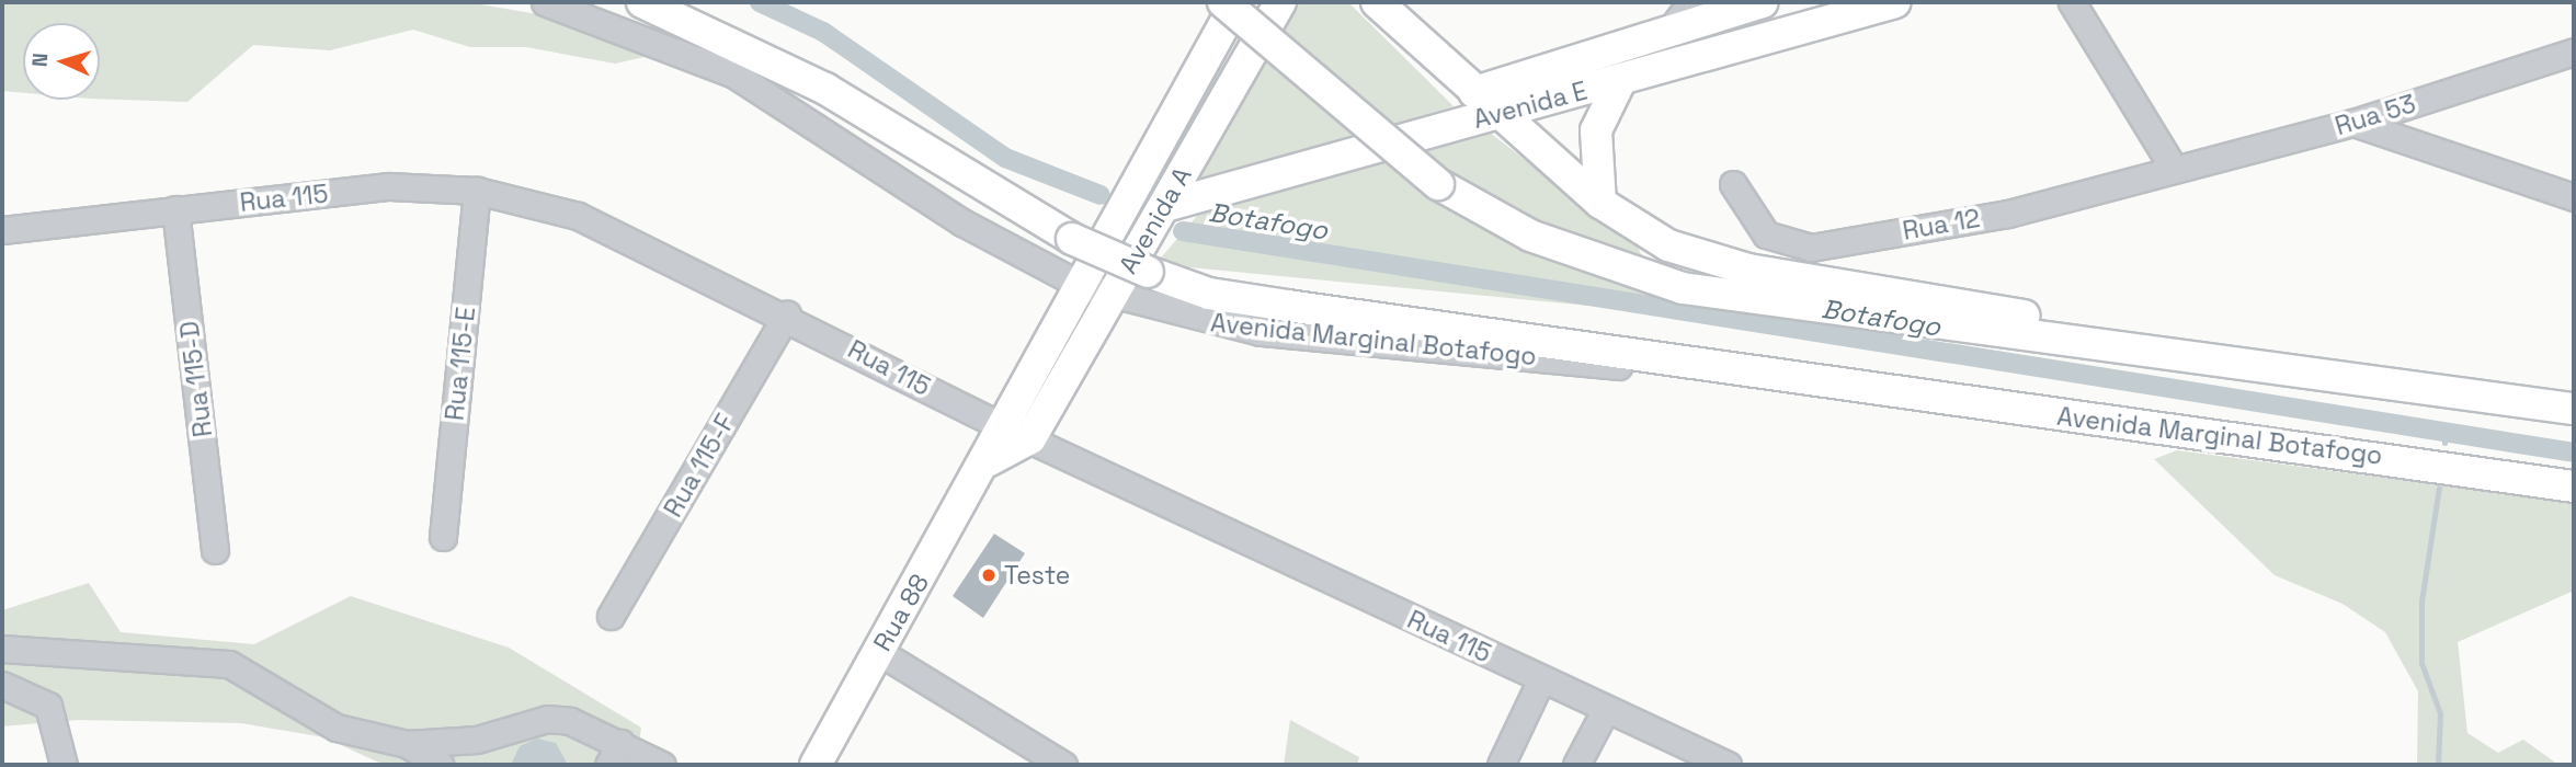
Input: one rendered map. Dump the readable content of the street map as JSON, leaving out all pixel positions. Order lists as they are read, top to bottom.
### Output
{
  "streets": {
    "main road": [
      "Avenida E",
      "Avenida A",
      "Avenida Marginal Botafogo",
      "Rua 88"
    ],
    "street": [
      "Rua 53",
      "Rua 115",
      "Rua 12",
      "Rua 115-E",
      "Rua 115-D",
      "Rua 115-F"
    ]
  },
  "crossings": [
    ["Avenida E", "Avenida A"],
    ["Rua 53", "Rua 12"],
    ["Rua 115", "Avenida A"],
    ["Rua 115", "Rua 115-E"],
    ["Rua 115", "Rua 115-D"],
    ["Rua 115", "Rua 115-F"],
    ["Rua 115", "Rua 88"],
    ["Avenida A", "Avenida Marginal Botafogo"],
    ["Avenida A", "Rua 88"]
  ],
  "water": ["Botafogo"],
  "places": ["Teste"],
  "north": "left"
}
